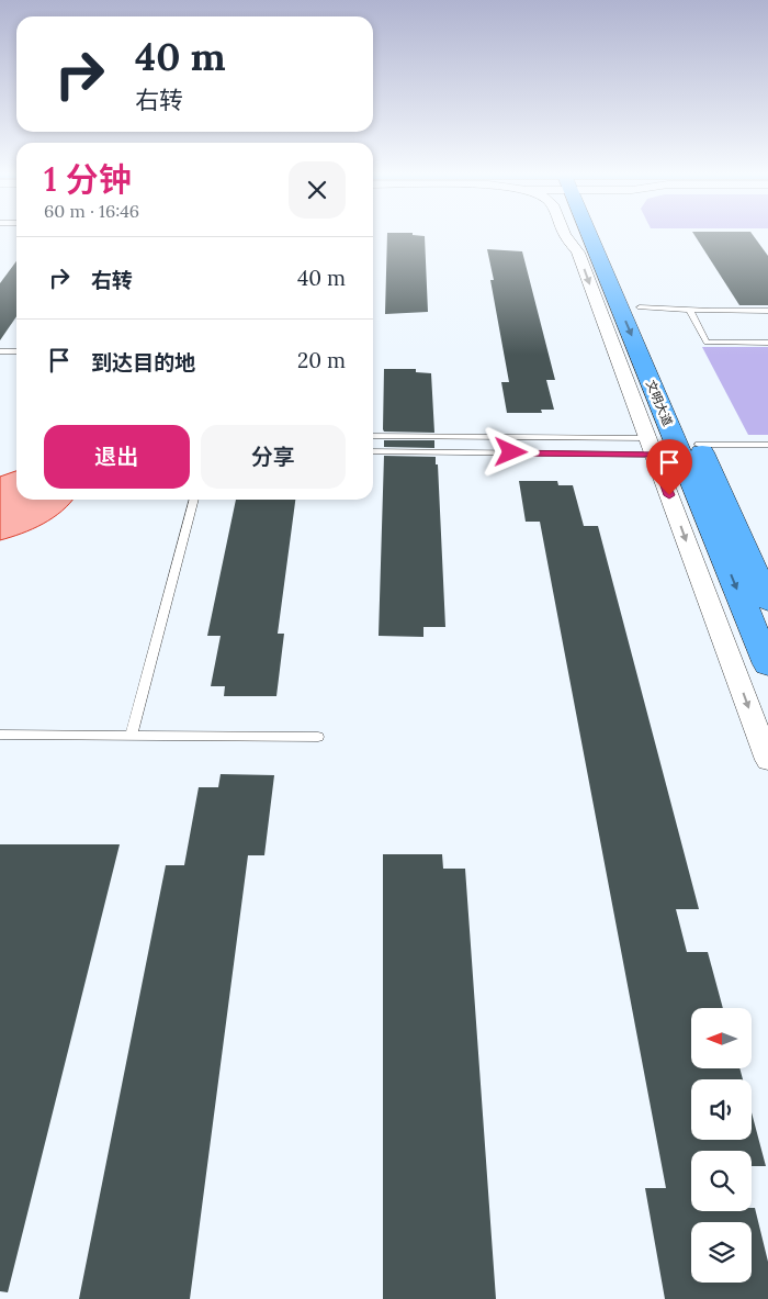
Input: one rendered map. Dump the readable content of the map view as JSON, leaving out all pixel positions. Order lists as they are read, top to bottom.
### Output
{
  "streets": {
    "main road": ["文明大道"]
  },
  "north": "left",
  "page": {
    "turn": ["40 m", "右转"],
    "heading": ["1 分钟", "60 m · 16:46"],
    "list": [
      {
        "name": "右转",
        "value": "40 m"
      },
      {
        "name": "到达目的地",
        "value": "20 m"
      }
    ],
    "buttons": ["退出", "分享"]
  }
}
